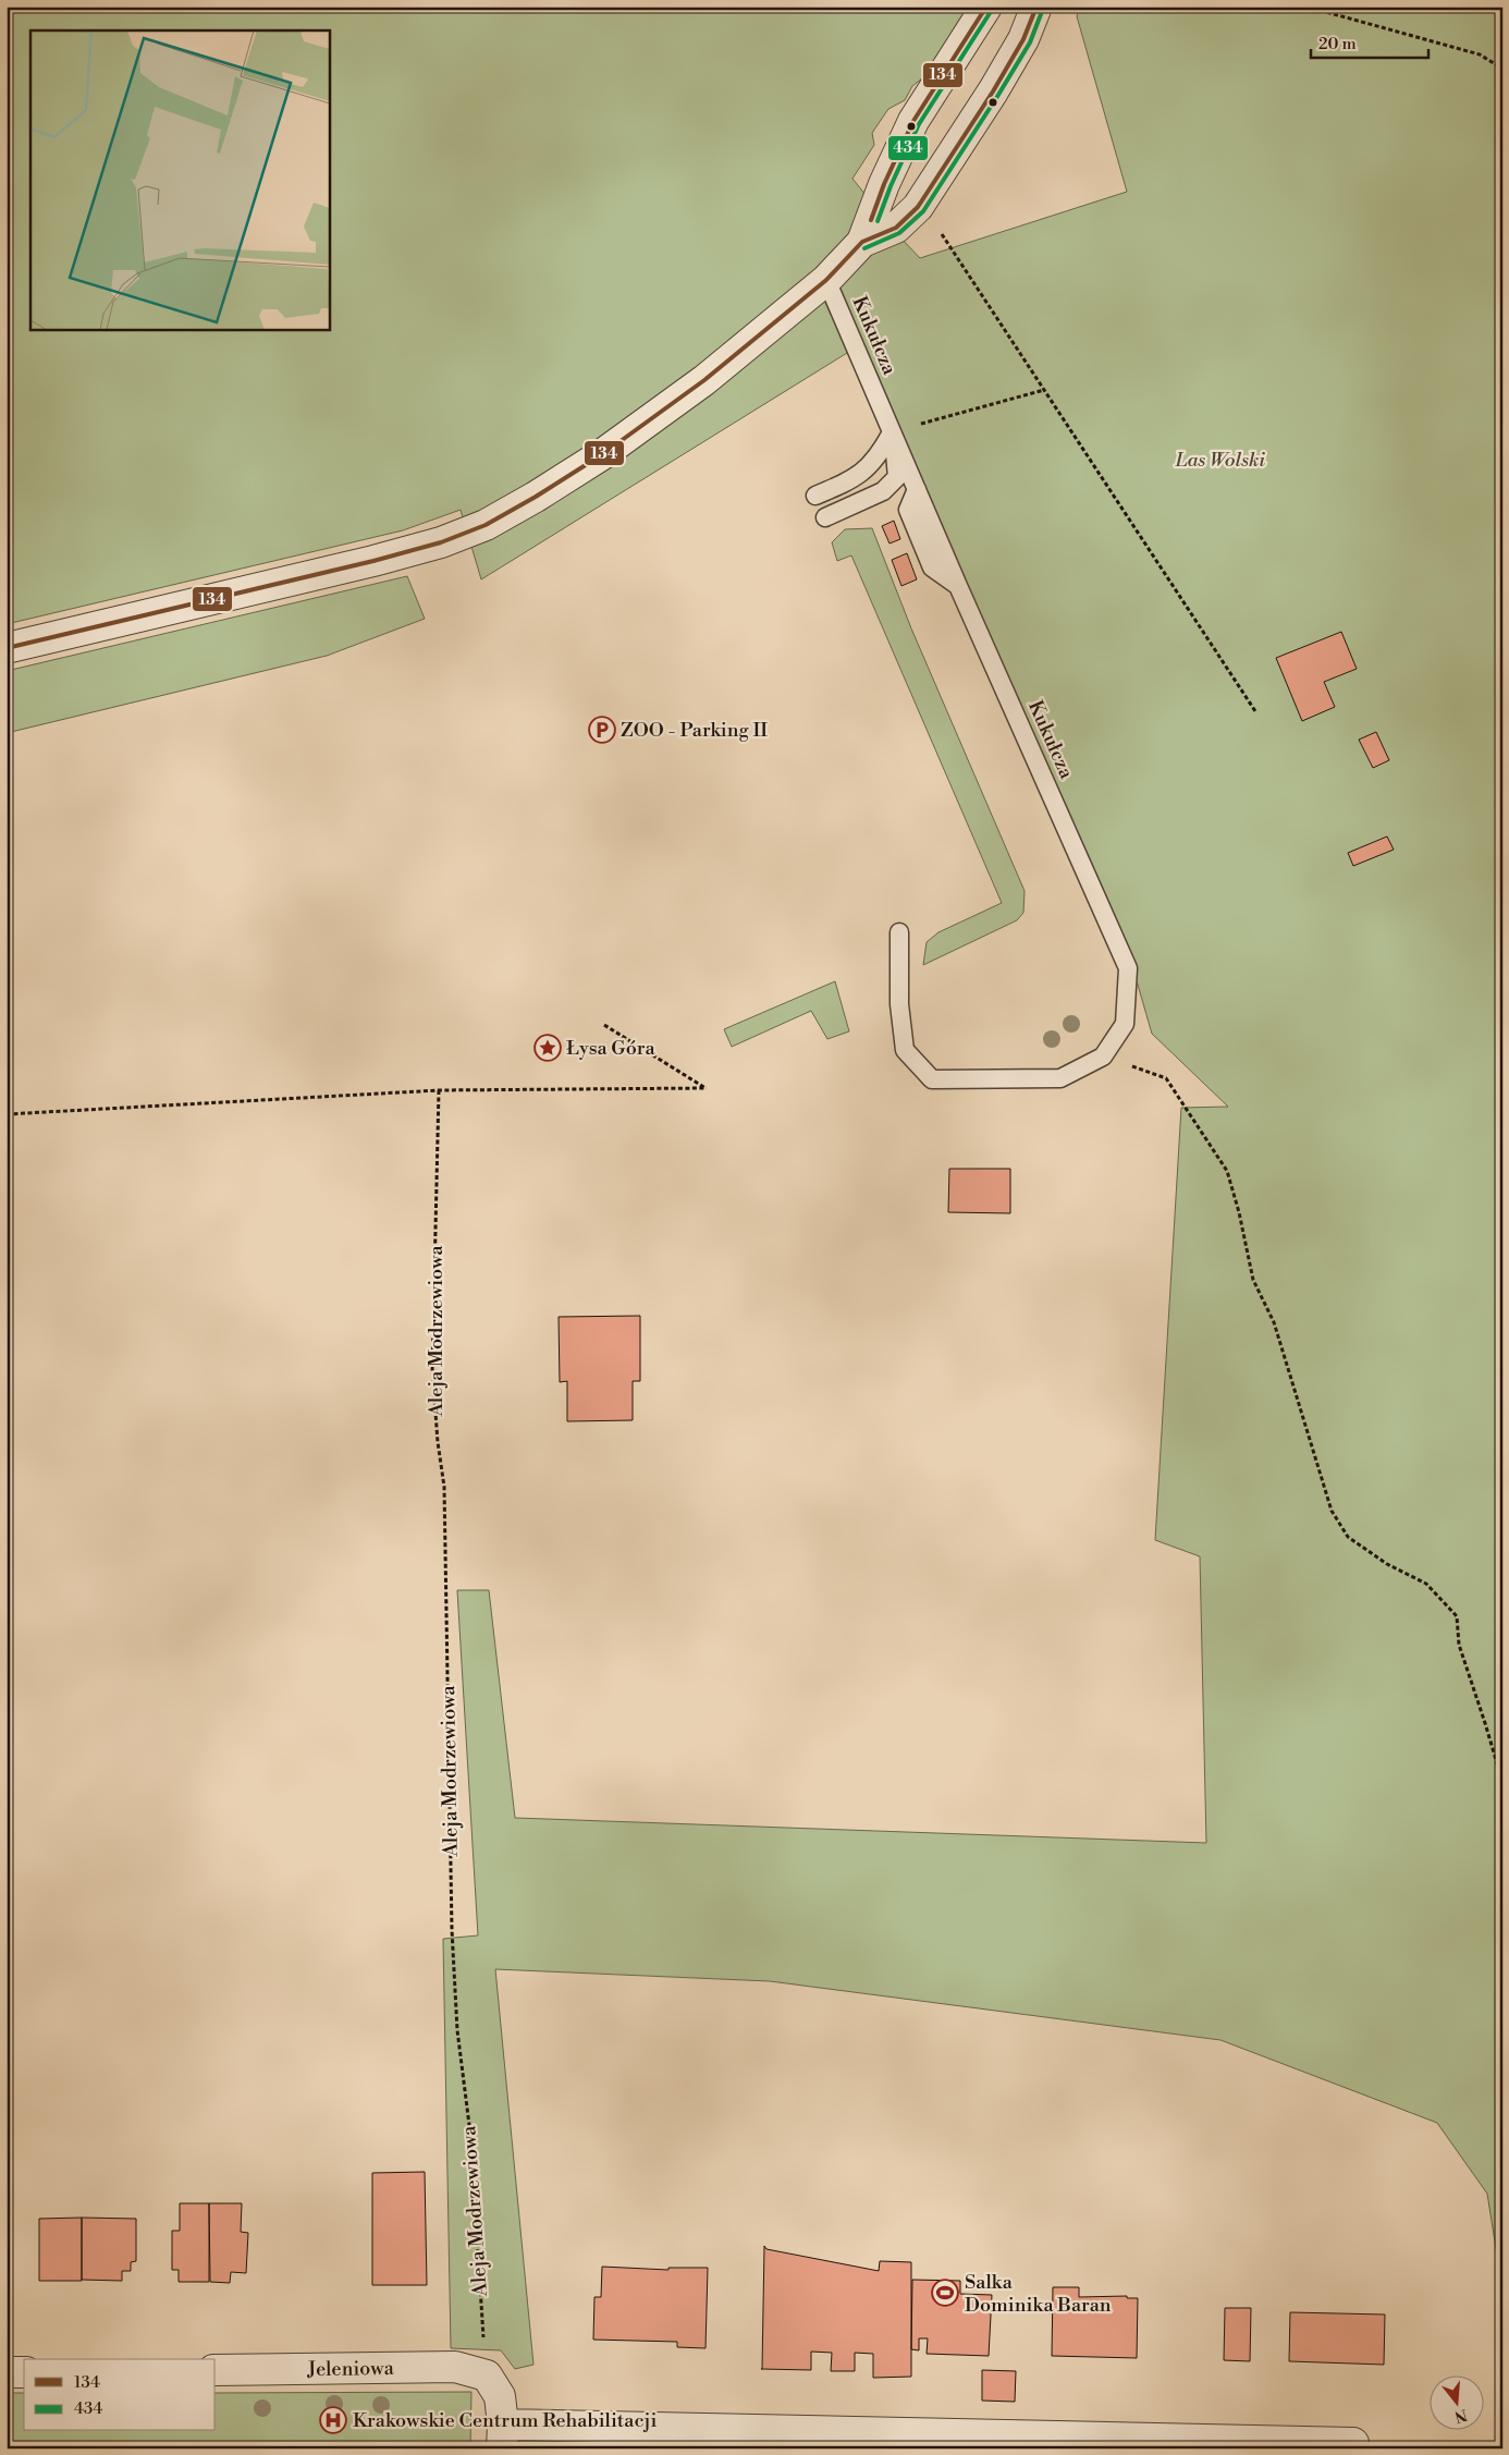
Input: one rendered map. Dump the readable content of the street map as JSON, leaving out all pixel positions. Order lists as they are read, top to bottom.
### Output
{
  "streets": {
    "street": ["Jeleniowa"],
    "lane": ["Kukułcza"],
    "path": ["Aleja Modrzewiowa"]
  },
  "crossings": [
    ["Aleja Modrzewiowa", "Jeleniowa"]
  ],
  "parks": ["Las Wolski"],
  "places": {
    "parking": ["ZOO - Parking II"],
    "place": ["Łysa Góra"],
    "sports": ["Salka Dominika Baran"],
    "hospital": ["Krakowskie Centrum Rehabilitacji"]
  },
  "lines": ["transit line 134", "transit line 434"],
  "legend": ["134", "434"],
  "scale_bar": "20 m",
  "north": "bottom"
}
